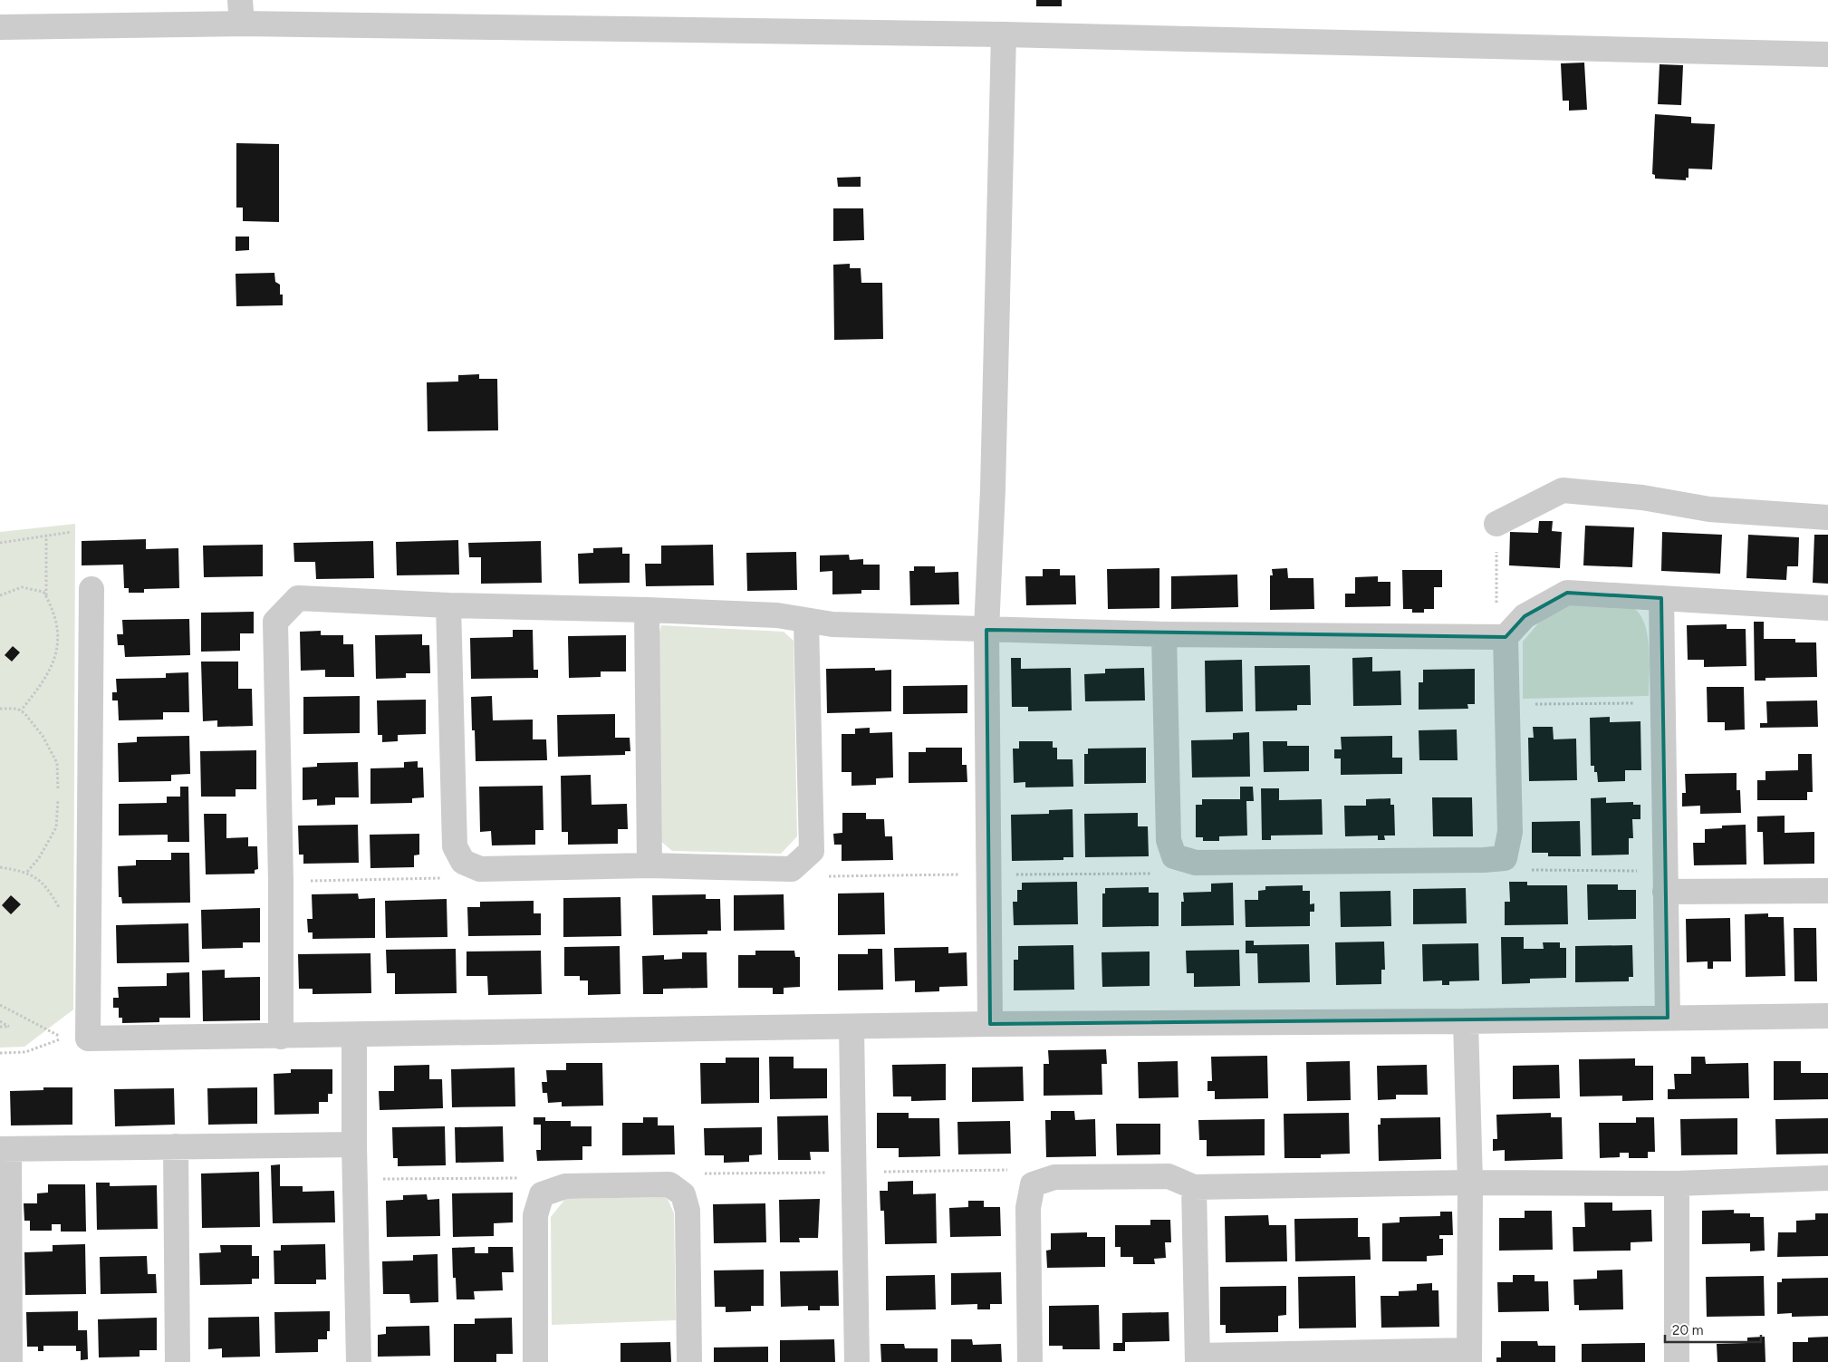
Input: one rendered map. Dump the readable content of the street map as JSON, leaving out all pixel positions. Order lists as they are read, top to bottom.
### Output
{
  "scale_bar": "20 m"
}
